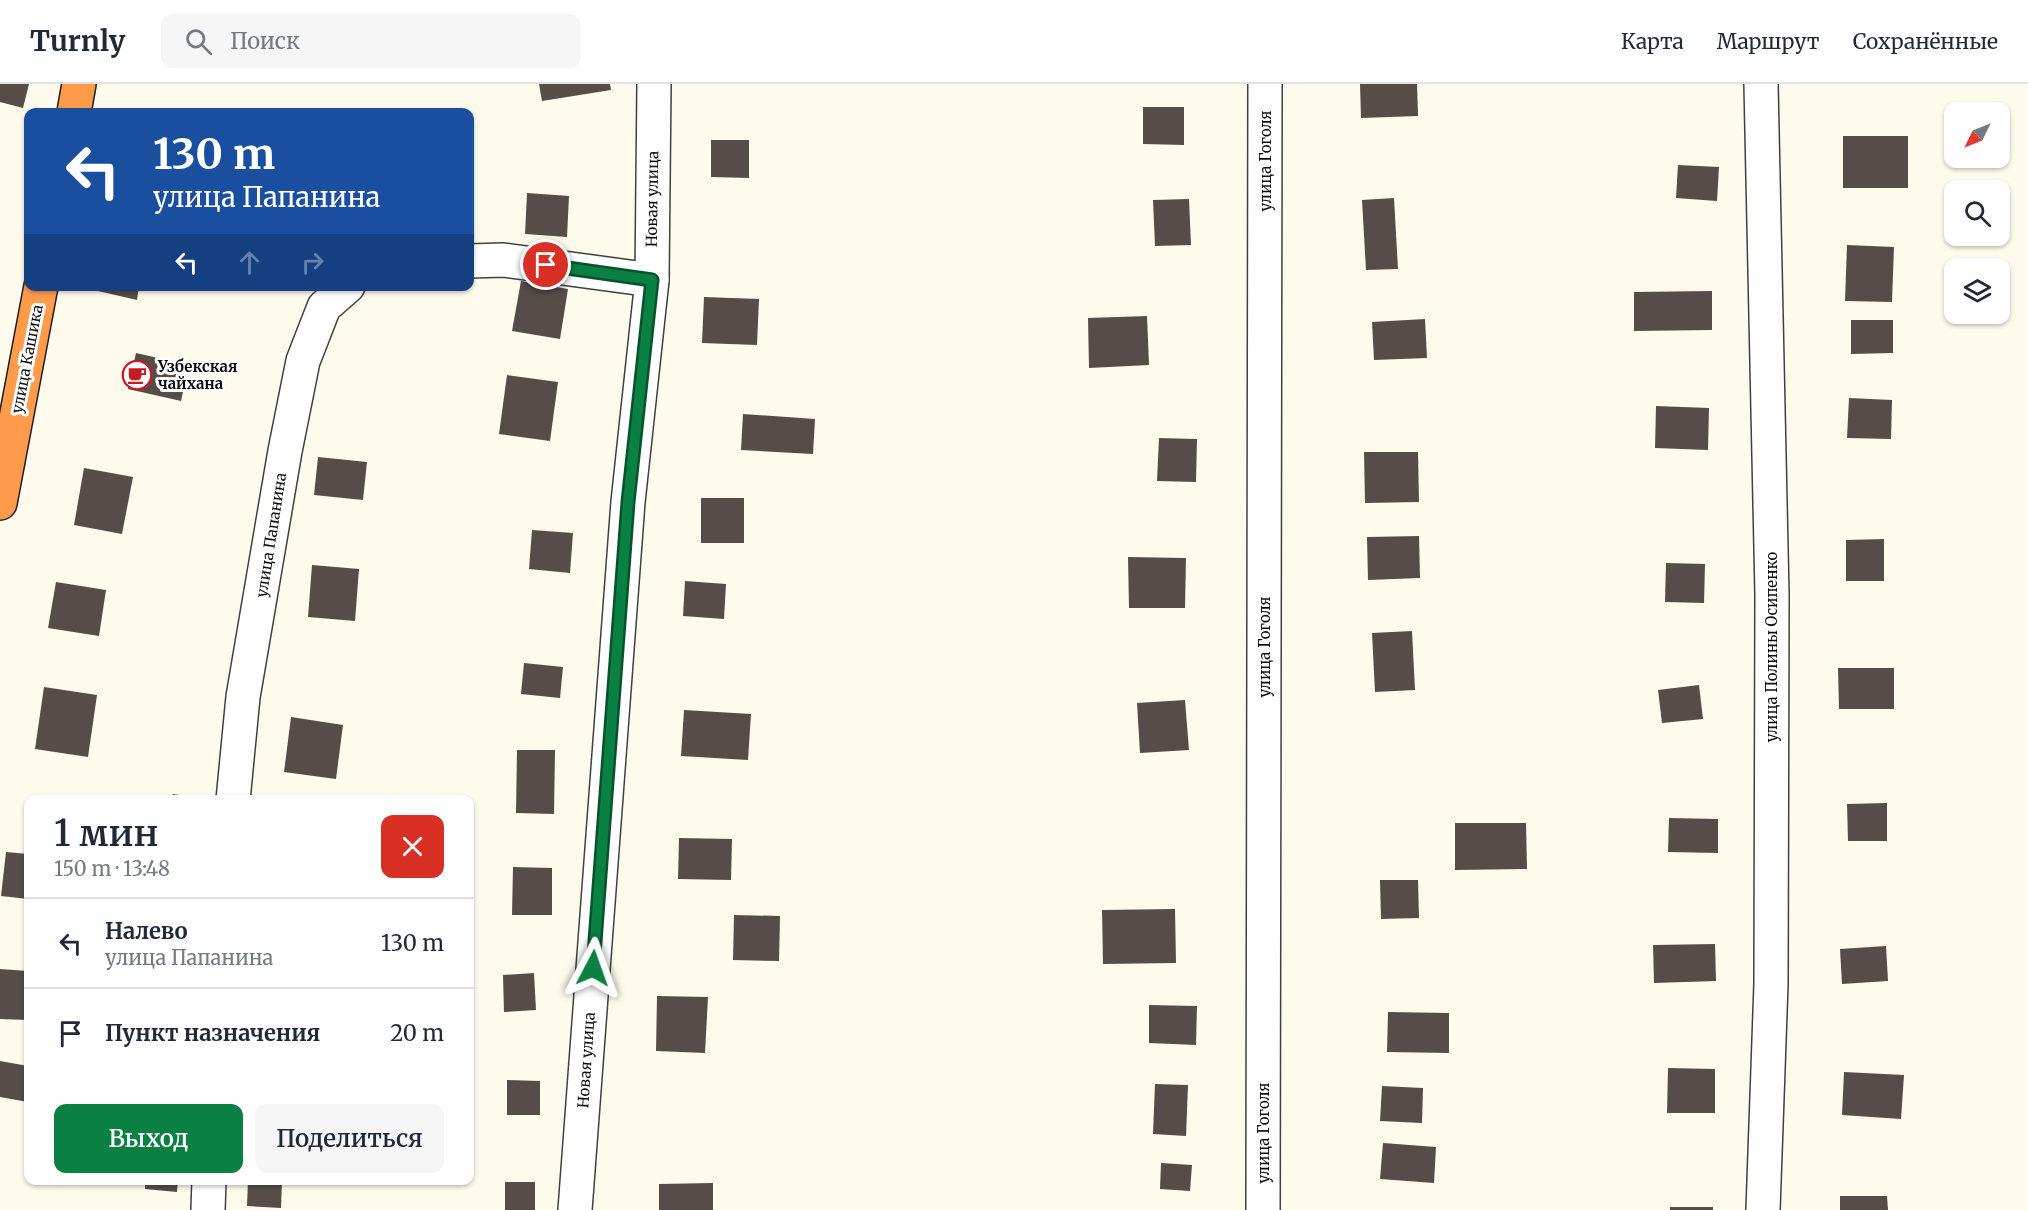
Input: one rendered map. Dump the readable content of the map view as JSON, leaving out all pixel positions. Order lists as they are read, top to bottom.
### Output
{
  "streets": {
    "highway": ["улица Кашика"],
    "street": [
      "улица Гоголя",
      "Новая улица",
      "улица Папанина",
      "улица Полины Осипенко"
    ]
  },
  "places": {
    "cafe": ["Узбекская чайхана"]
  },
  "north": "bottom left",
  "page": {
    "header": "Turnly",
    "search": "Поиск",
    "nav": ["Карта", "Маршрут", "Сохранённые"],
    "turn": ["130 m", "улица Папанина"],
    "heading": ["1 мин", "150 m · 13:48"],
    "list": [
      {
        "name": "Налево",
        "note": "улица Папанина",
        "value": "130 m"
      },
      {
        "name": "Пункт назначения",
        "value": "20 m"
      }
    ],
    "buttons": ["Выход", "Поделиться"]
  }
}
